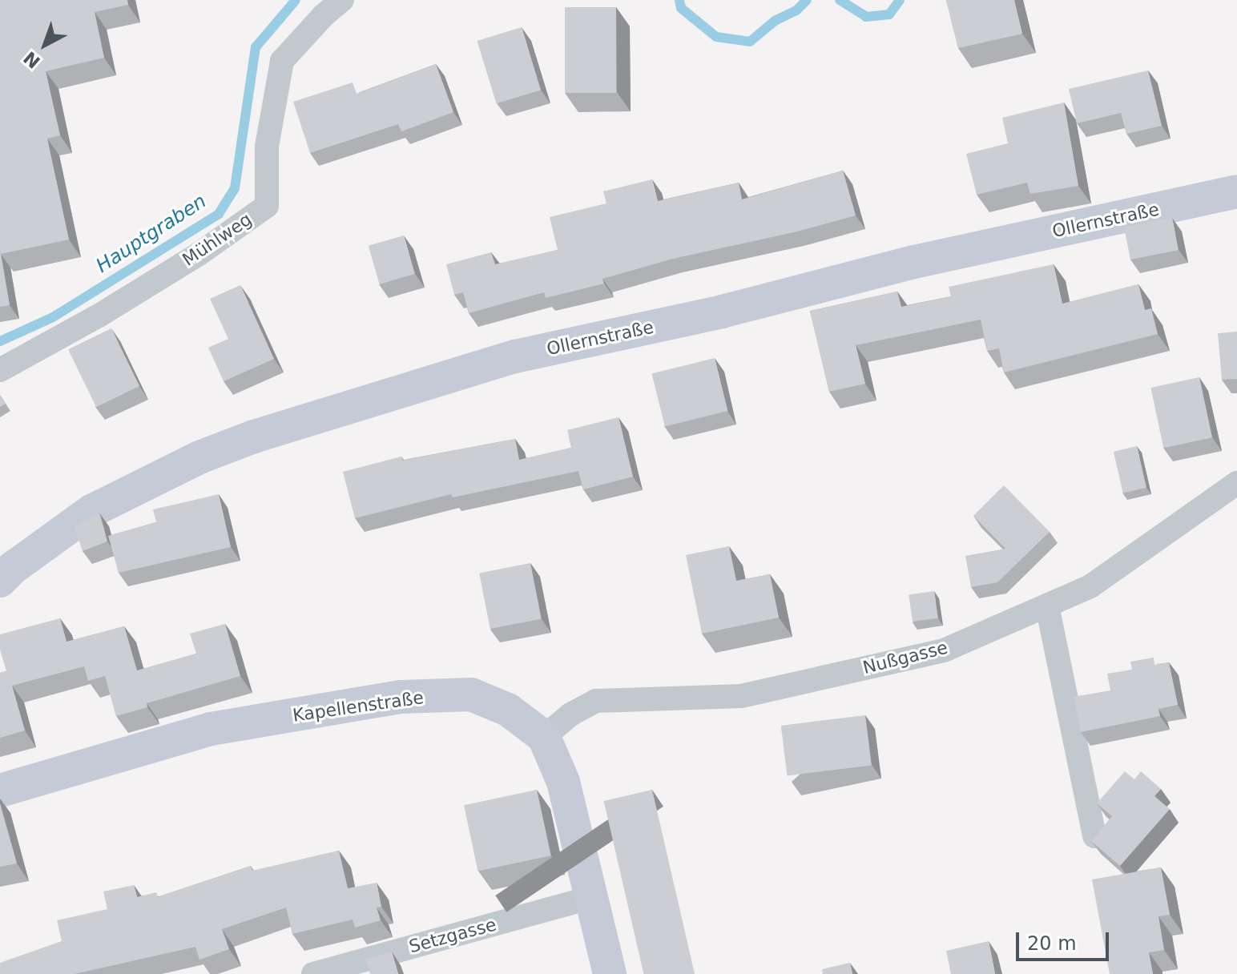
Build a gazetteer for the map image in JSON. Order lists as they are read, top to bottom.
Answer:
{
  "streets": {
    "street": [
      "Ollernstraße",
      "Mühlweg",
      "Nußgasse",
      "Kapellenstraße",
      "Setzgasse"
    ]
  },
  "crossings": [
    ["Nußgasse", "Kapellenstraße"],
    ["Kapellenstraße", "Setzgasse"]
  ],
  "water": ["Hauptgraben"],
  "scale_bar": "20 m",
  "north": "bottom left"
}
